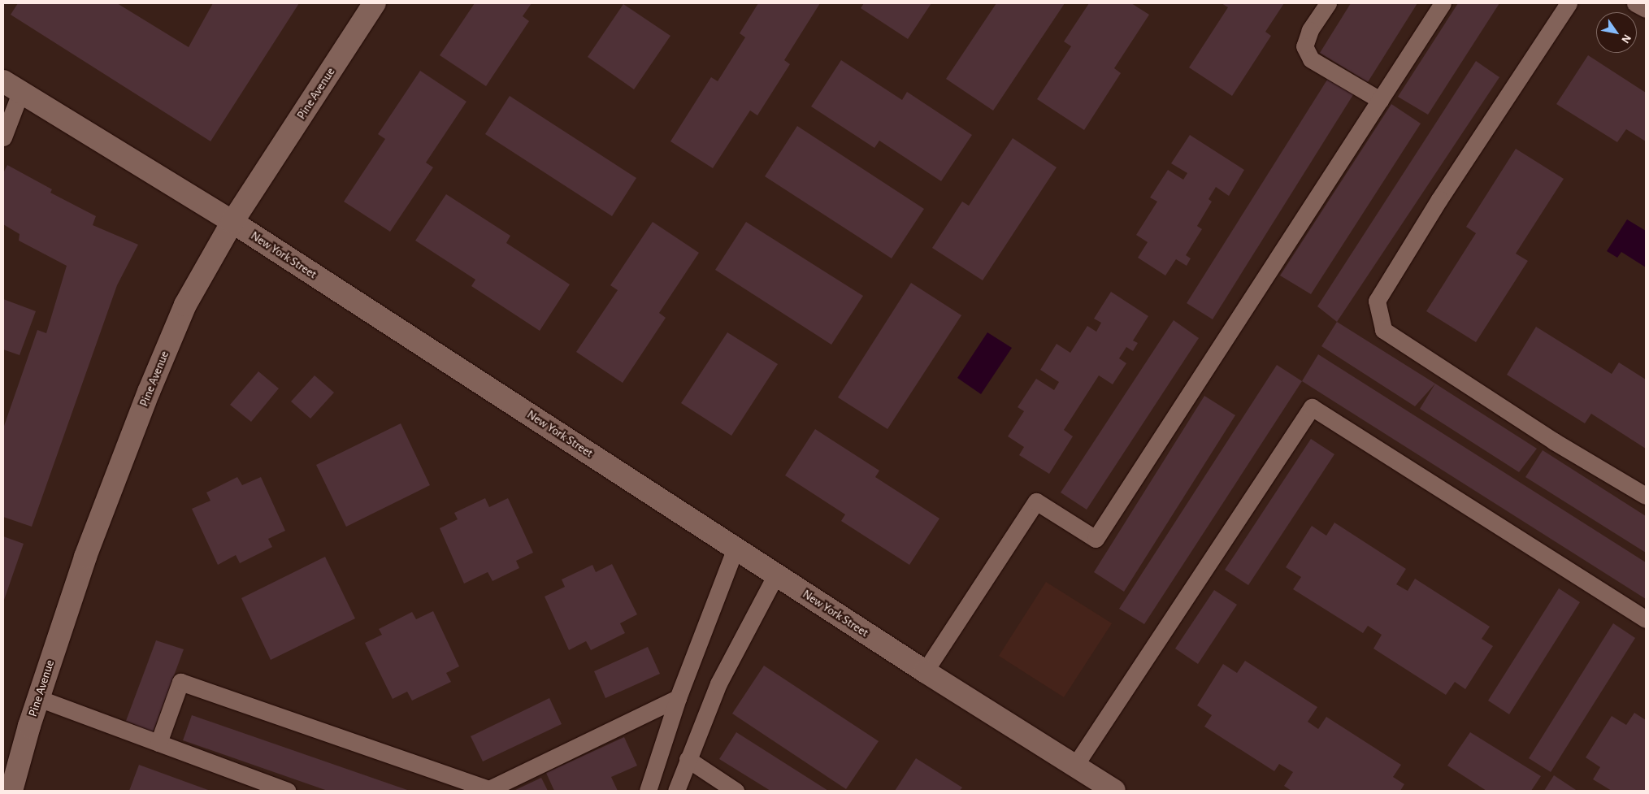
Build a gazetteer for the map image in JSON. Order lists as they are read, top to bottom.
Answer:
{
  "streets": {
    "street": ["Pine Avenue", "New York Street"]
  },
  "crossings": [
    ["Pine Avenue", "New York Street"]
  ],
  "north": "bottom right"
}
